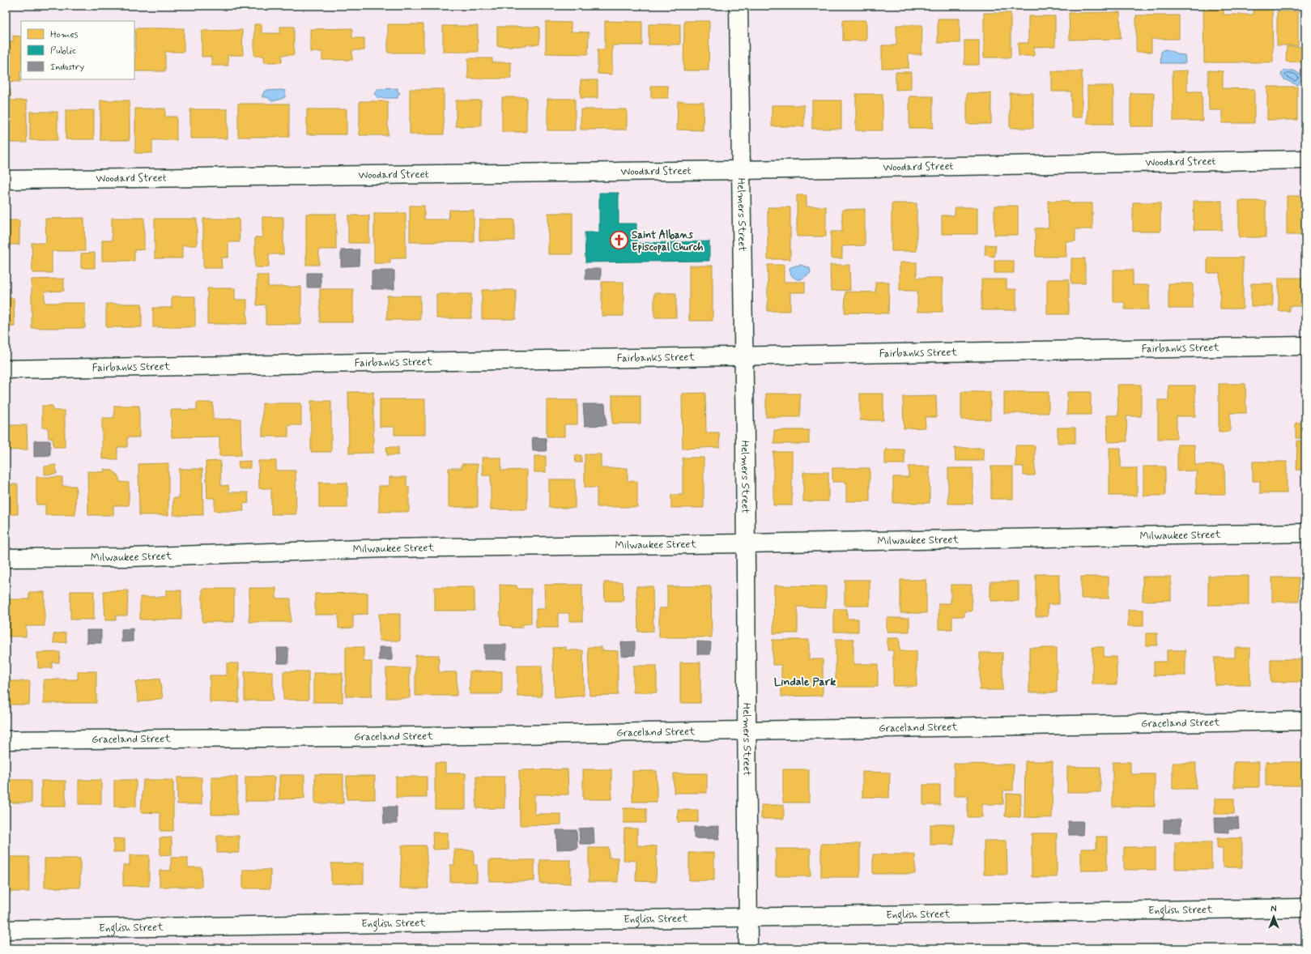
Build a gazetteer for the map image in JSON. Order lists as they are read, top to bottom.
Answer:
{
  "streets": {
    "street": [
      "Woodard Street",
      "Helmers Street",
      "Fairbanks Street",
      "Milwaukee Street",
      "Graceland Street",
      "English Street"
    ]
  },
  "crossings": [
    ["Woodard Street", "Helmers Street"],
    ["Helmers Street", "Fairbanks Street"],
    ["Helmers Street", "Milwaukee Street"],
    ["Helmers Street", "Graceland Street"],
    ["Helmers Street", "English Street"]
  ],
  "districts": ["Lindale Park"],
  "places": {
    "church": ["Saint Albans Episcopal Church"]
  },
  "legend": ["Homes", "Public", "Industry"],
  "north": "top"
}
